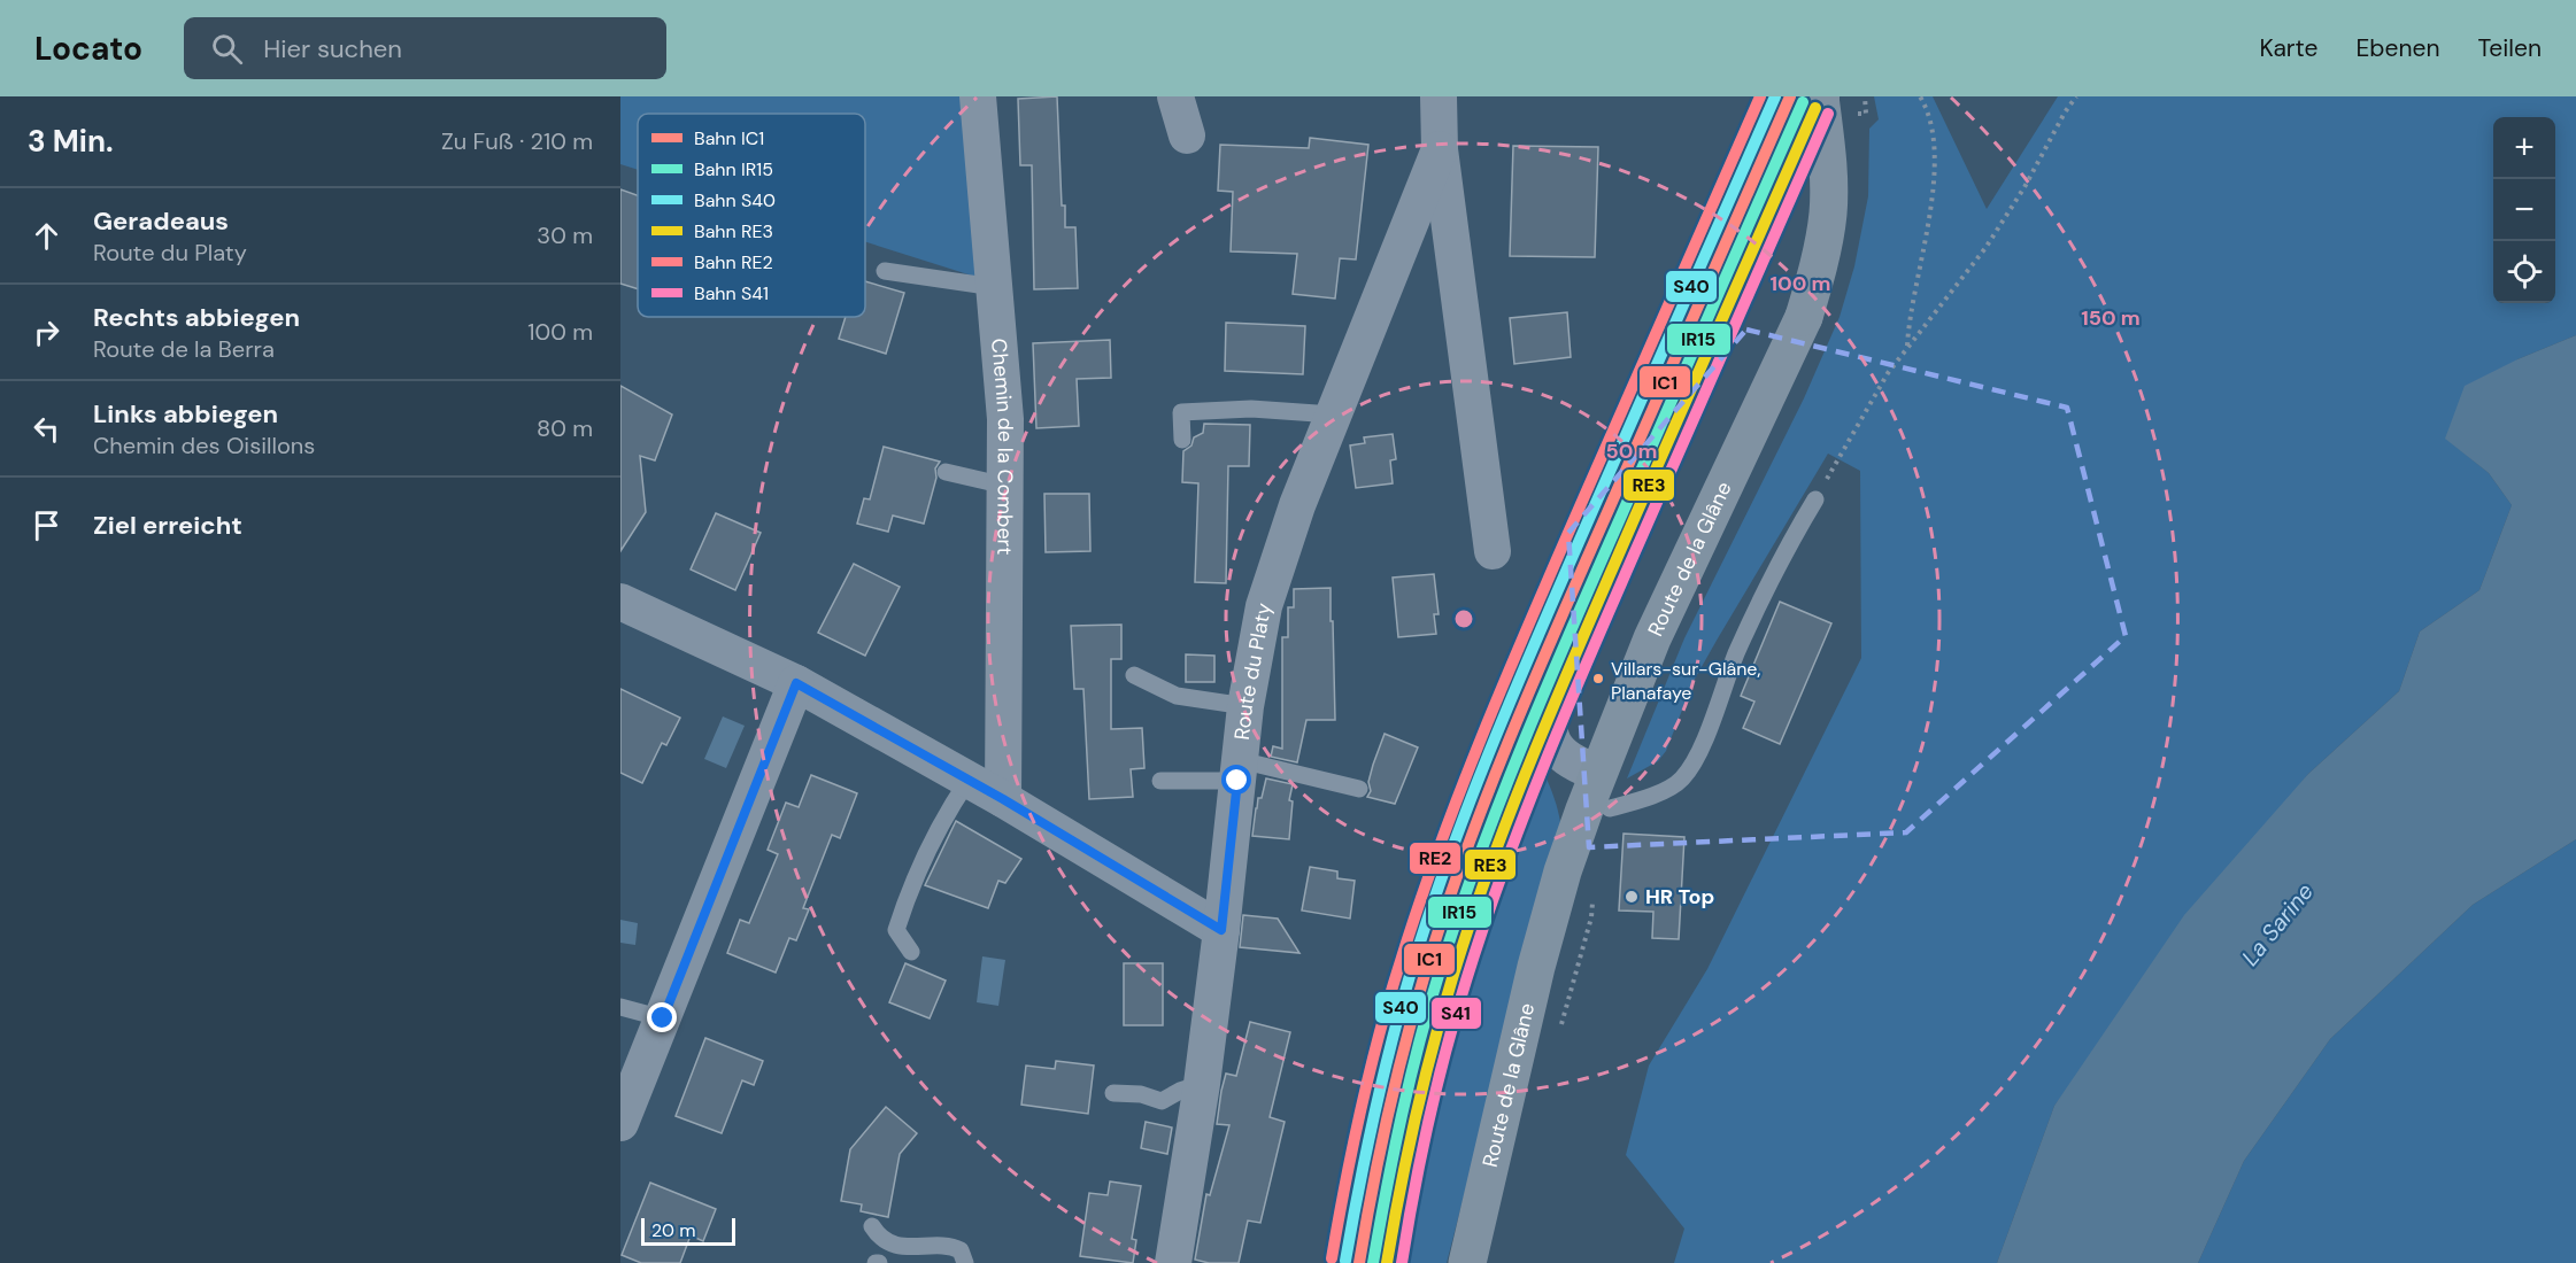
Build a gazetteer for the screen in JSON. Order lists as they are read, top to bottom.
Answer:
{
  "streets": {
    "main road": ["Route de la Glâne"],
    "street": ["Chemin de la Combert", "Route du Platy"]
  },
  "water": ["La Sarine"],
  "places": ["Villars-sur-Glâne, Planafaye", "HR Top"],
  "lines": [
    "rail line IC1",
    "rail line S40",
    "rail line RE2",
    "rail line IR15",
    "rail line RE3",
    "rail line S41"
  ],
  "legend": [
    "Bahn IC1",
    "Bahn IR15",
    "Bahn S40",
    "Bahn RE3",
    "Bahn RE2",
    "Bahn S41"
  ],
  "scale_bar": "20 m",
  "page": {
    "header": "Locato",
    "search": "Hier suchen",
    "nav": ["Karte", "Ebenen", "Teilen"],
    "heading": ["3 Min.", "Zu Fuß · 210 m"],
    "map_buttons": ["+", "−"],
    "list": [
      ["Geradeaus", "Route du Platy", "30 m"],
      ["Rechts abbiegen", "Route de la Berra", "100 m"],
      ["Links abbiegen", "Chemin des Oisillons", "80 m"],
      "Ziel erreicht"
    ],
    "scale": "20 m"
  },
  "rings": ["100 m", "150 m", "50 m"]
}
